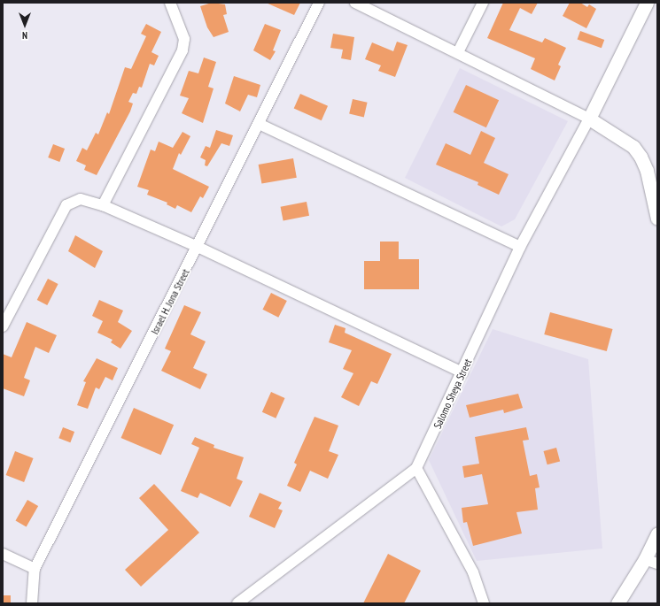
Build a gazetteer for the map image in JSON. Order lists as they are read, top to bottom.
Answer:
{
  "streets": {
    "street": ["Israel H. Jona Street", "Salomo Sheya Street"]
  },
  "north": "bottom"
}
